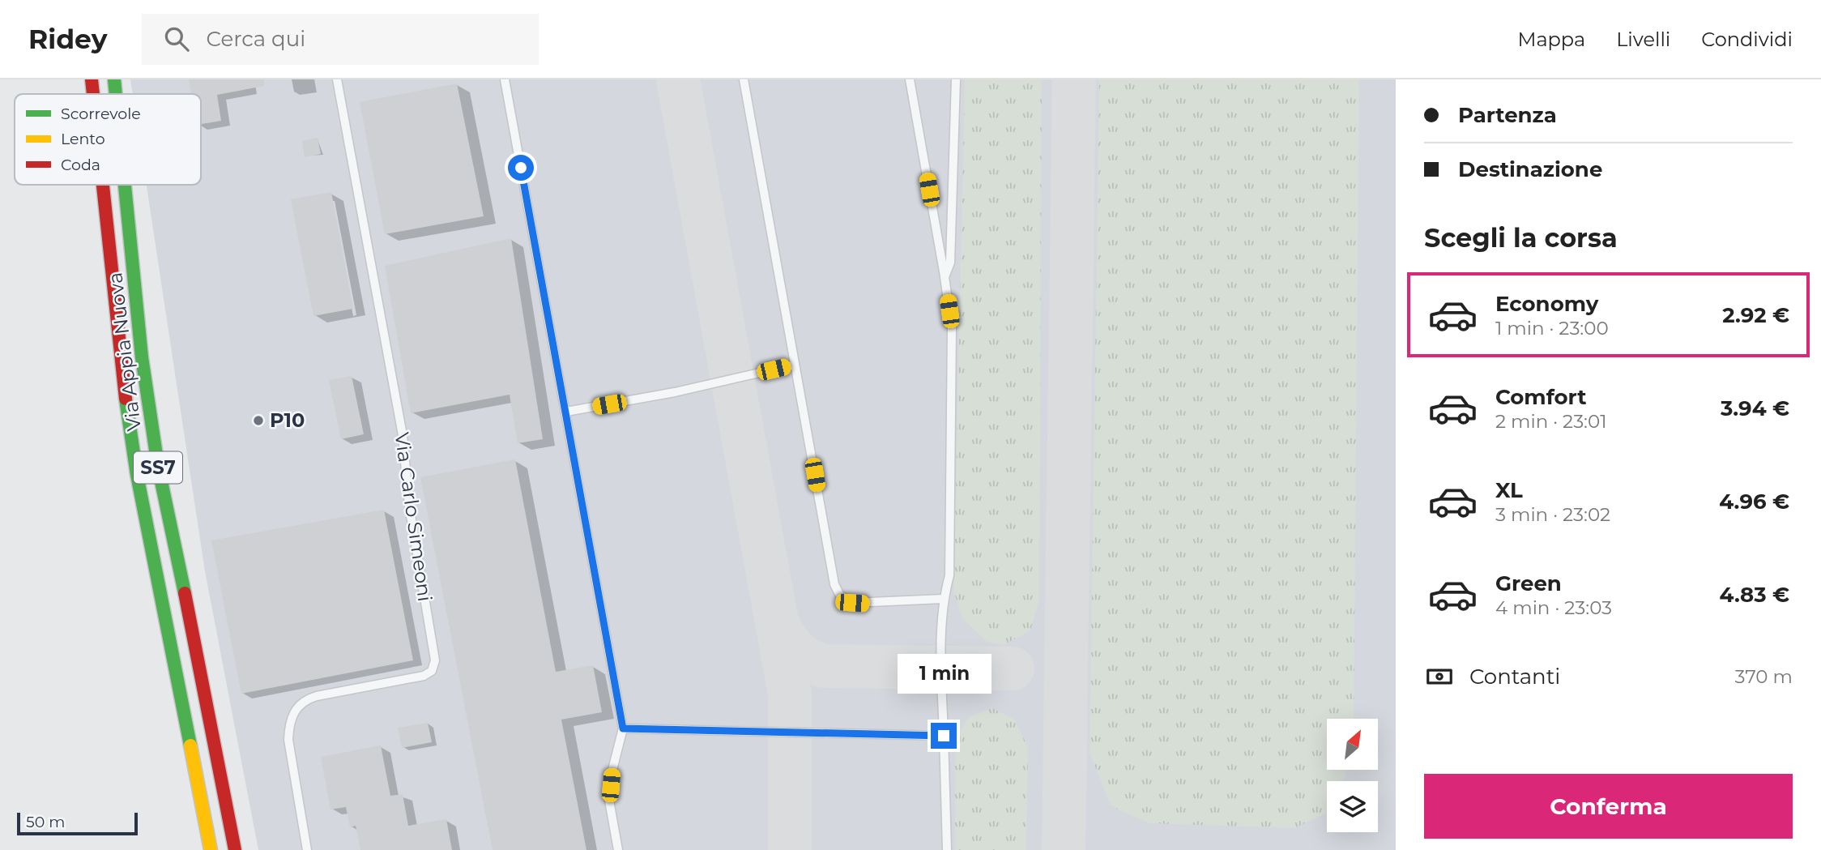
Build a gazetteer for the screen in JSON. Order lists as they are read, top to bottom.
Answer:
{
  "streets": {
    "main road": ["Via Appia Nuova", "SS7"],
    "lane": ["Via Carlo Simeoni"]
  },
  "places": ["P10"],
  "legend": ["Scorrevole", "Lento", "Coda"],
  "scale_bar": "50 m",
  "north": "top right",
  "page": {
    "header": "Ridey",
    "search": "Cerca qui",
    "nav": ["Mappa", "Livelli", "Condividi"],
    "banner": ["Partenza", "Destinazione"],
    "heading": "Scegli la corsa",
    "list": [
      {
        "name": "Economy",
        "note": "1 min · 23:00",
        "value": "2.92 €"
      },
      {
        "name": "Comfort",
        "note": "2 min · 23:01",
        "value": "3.94 €"
      },
      {
        "name": "XL",
        "note": "3 min · 23:02",
        "value": "4.96 €"
      },
      {
        "name": "Green",
        "note": "4 min · 23:03",
        "value": "4.83 €"
      }
    ],
    "pay": ["Contanti", "370 m"],
    "bubble": "1 min",
    "buttons": "Conferma",
    "scale": "50 m"
  }
}
